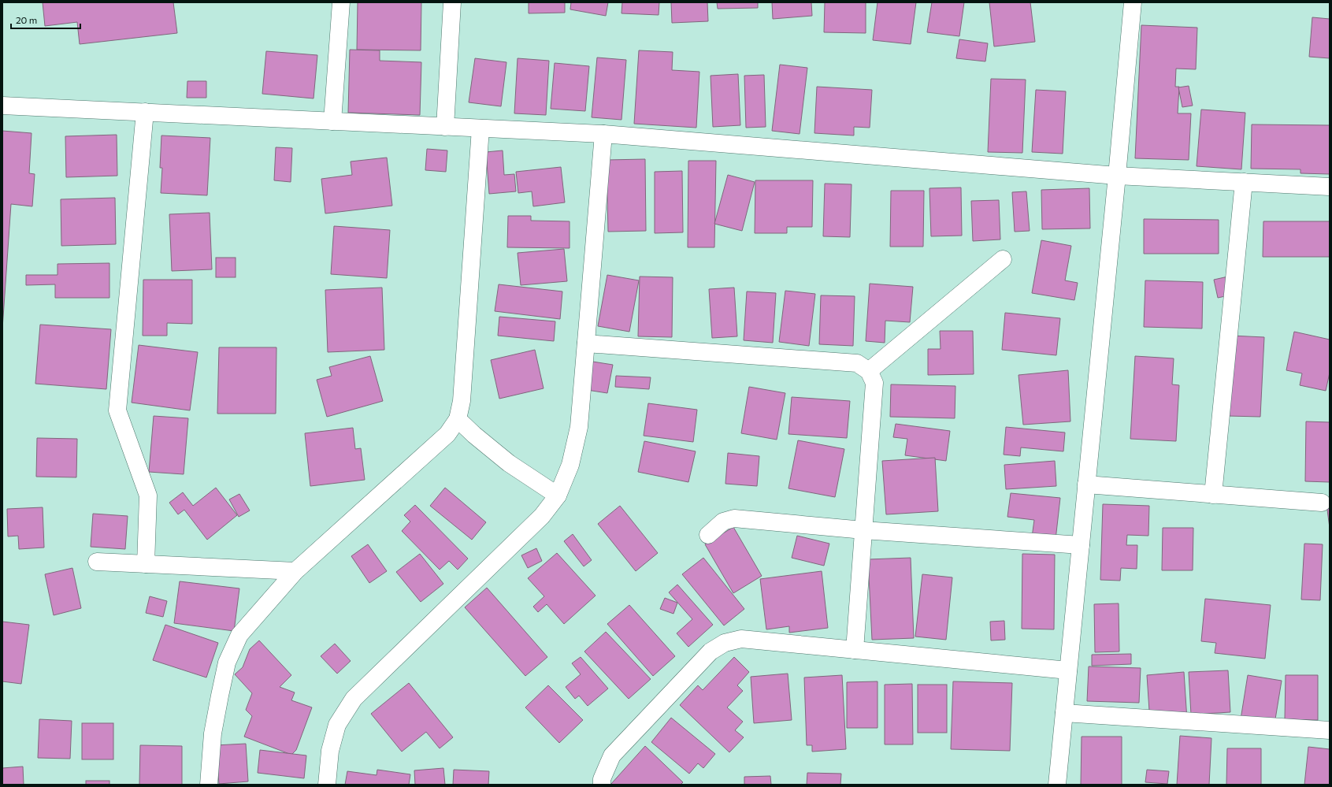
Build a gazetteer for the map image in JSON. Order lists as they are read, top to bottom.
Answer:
{
  "scale_bar": "20 m"
}
